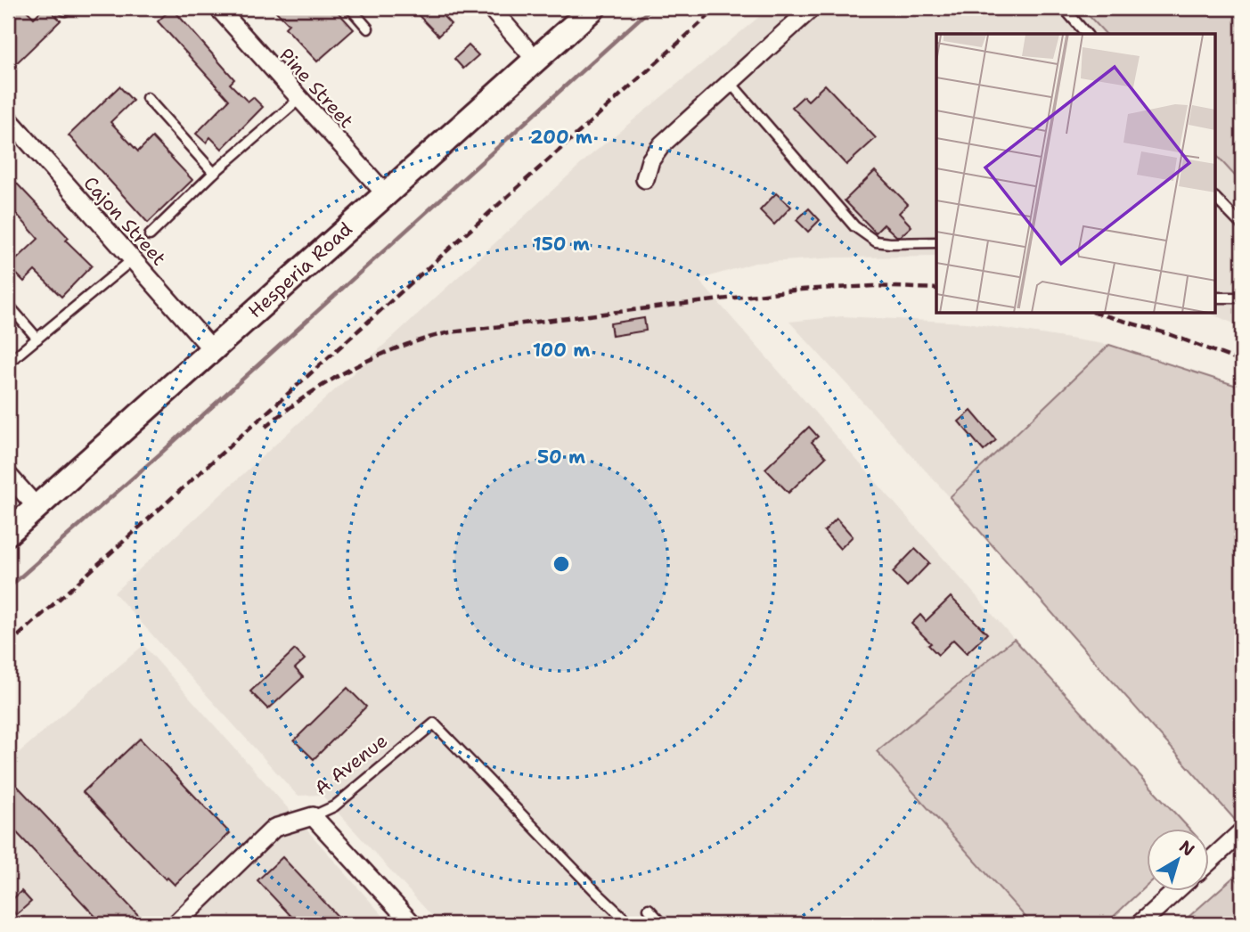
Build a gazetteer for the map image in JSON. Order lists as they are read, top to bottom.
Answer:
{
  "streets": {
    "main road": ["Hesperia Road"],
    "street": ["Pine Street", "Cajon Street", "A Avenue"]
  },
  "crossings": [
    ["Pine Street", "Hesperia Road"],
    ["Cajon Street", "Hesperia Road"]
  ],
  "north": "top right",
  "rings": [
    "200 m",
    "150 m",
    "100 m",
    "50 m"
  ]
}
